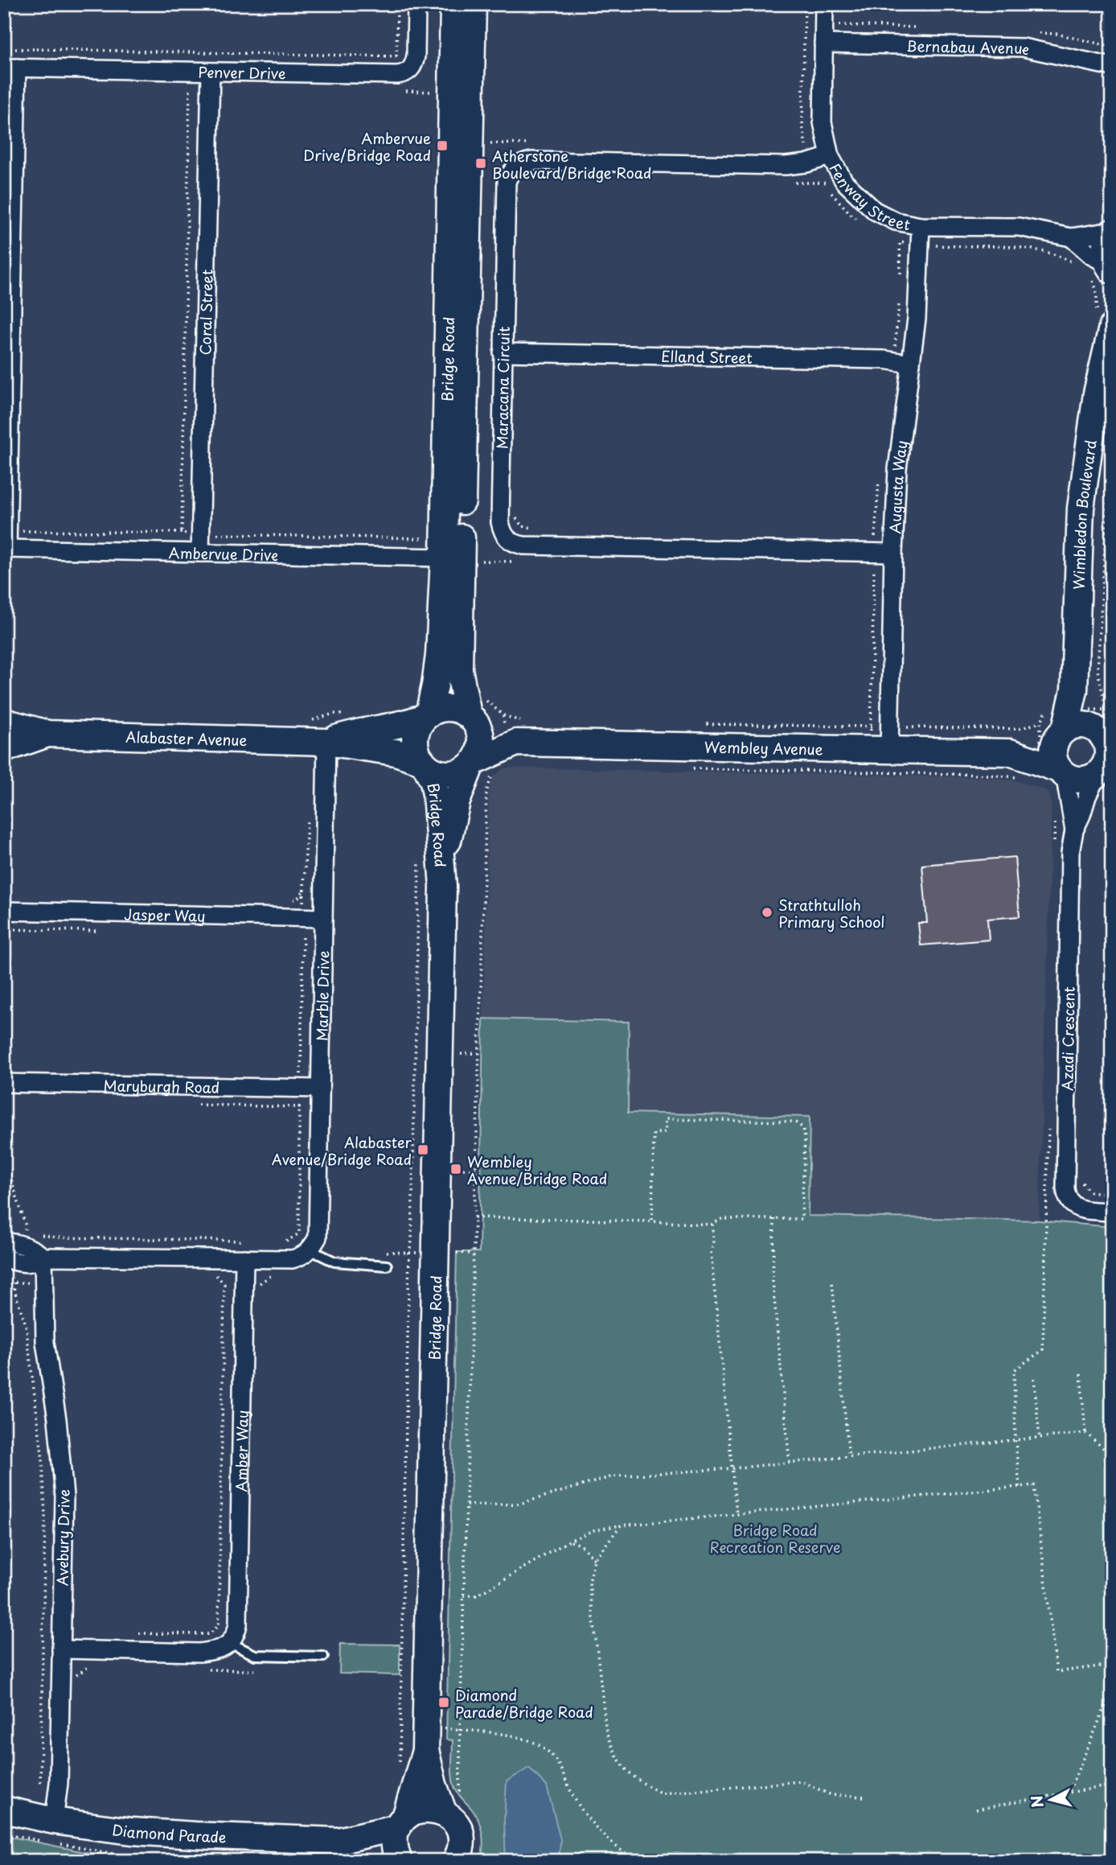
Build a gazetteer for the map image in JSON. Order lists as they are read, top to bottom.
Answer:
{
  "streets": {
    "street": [
      "Bernabau Avenue",
      "Penver Drive",
      "Fenway Street",
      "Coral Street",
      "Elland Street",
      "Bridge Road",
      "Maracana Circuit",
      "Augusta Way",
      "Wimbledon Boulevard",
      "Ambervue Drive",
      "Alabaster Avenue",
      "Wembley Avenue",
      "Jasper Way",
      "Marble Drive",
      "Azadi Crescent",
      "Maryburgh Road",
      "Amber Way",
      "Avebury Drive",
      "Diamond Parade"
    ]
  },
  "crossings": [
    ["Bernabau Avenue", "Fenway Street"],
    ["Penver Drive", "Coral Street"],
    ["Fenway Street", "Maracana Circuit"],
    ["Fenway Street", "Augusta Way"],
    ["Coral Street", "Ambervue Drive"],
    ["Elland Street", "Maracana Circuit"],
    ["Elland Street", "Augusta Way"],
    ["Bridge Road", "Ambervue Drive"],
    ["Bridge Road", "Alabaster Avenue"],
    ["Bridge Road", "Wembley Avenue"],
    ["Bridge Road", "Diamond Parade"],
    ["Maracana Circuit", "Augusta Way"],
    ["Augusta Way", "Wembley Avenue"],
    ["Wimbledon Boulevard", "Wembley Avenue"],
    ["Wimbledon Boulevard", "Azadi Crescent"],
    ["Alabaster Avenue", "Wembley Avenue"],
    ["Alabaster Avenue", "Marble Drive"],
    ["Wembley Avenue", "Azadi Crescent"],
    ["Jasper Way", "Marble Drive"],
    ["Marble Drive", "Maryburgh Road"],
    ["Avebury Drive", "Diamond Parade"]
  ],
  "parks": ["Bridge Road Recreation Reserve"],
  "places": {
    "transit": [
      "Ambervue Drive/Bridge Road",
      "Atherstone Boulevard/Bridge Road",
      "Alabaster Avenue/Bridge Road",
      "Wembley Avenue/Bridge Road",
      "Diamond Parade/Bridge Road"
    ],
    "other": ["Strathtulloh Primary School"]
  },
  "north": "left"
}
